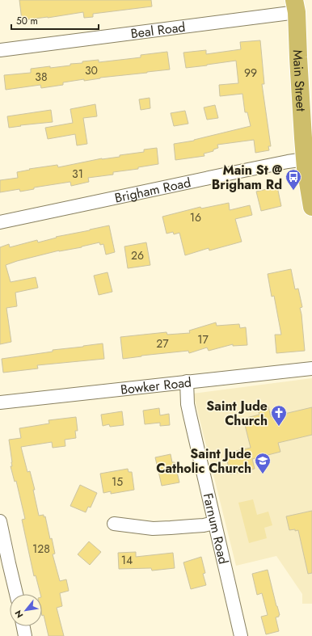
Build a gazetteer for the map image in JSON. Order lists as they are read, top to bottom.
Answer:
{
  "streets": {
    "main road": ["Main Street"],
    "street": [
      "Beal Road",
      "Brigham Road",
      "Bowker Road",
      "Farnum Road"
    ]
  },
  "crossings": [
    ["Beal Road", "Main Street"],
    ["Main Street", "Brigham Road"],
    ["Bowker Road", "Farnum Road"]
  ],
  "places": {
    "bus stop": ["Main St @ Brigham Rd"],
    "church": ["Saint Jude Church"],
    "school or university": ["Saint Jude Catholic Church"]
  },
  "house_numbers": [
    "30",
    "99",
    "38",
    "31",
    "16",
    "26",
    "17",
    "27",
    "15",
    "128",
    "14"
  ],
  "scale_bar": "50 m",
  "north": "bottom left"
}
